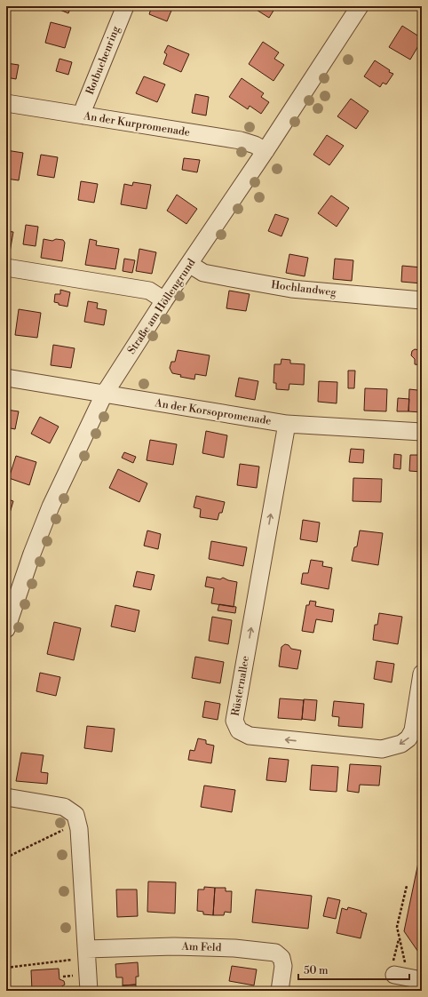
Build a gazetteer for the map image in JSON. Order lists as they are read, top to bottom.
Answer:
{
  "streets": {
    "street": [
      "Rotbuchenring",
      "An der Kurpromenade",
      "Hochlandweg",
      "Straße am Höllengrund",
      "An der Korsopromenade",
      "Rüsternallee",
      "Am Feld"
    ]
  },
  "crossings": [
    ["Rotbuchenring", "An der Kurpromenade"],
    ["An der Kurpromenade", "Straße am Höllengrund"],
    ["Hochlandweg", "Straße am Höllengrund"],
    ["Straße am Höllengrund", "An der Korsopromenade"],
    ["An der Korsopromenade", "Rüsternallee"]
  ],
  "scale_bar": "50 m"
}
